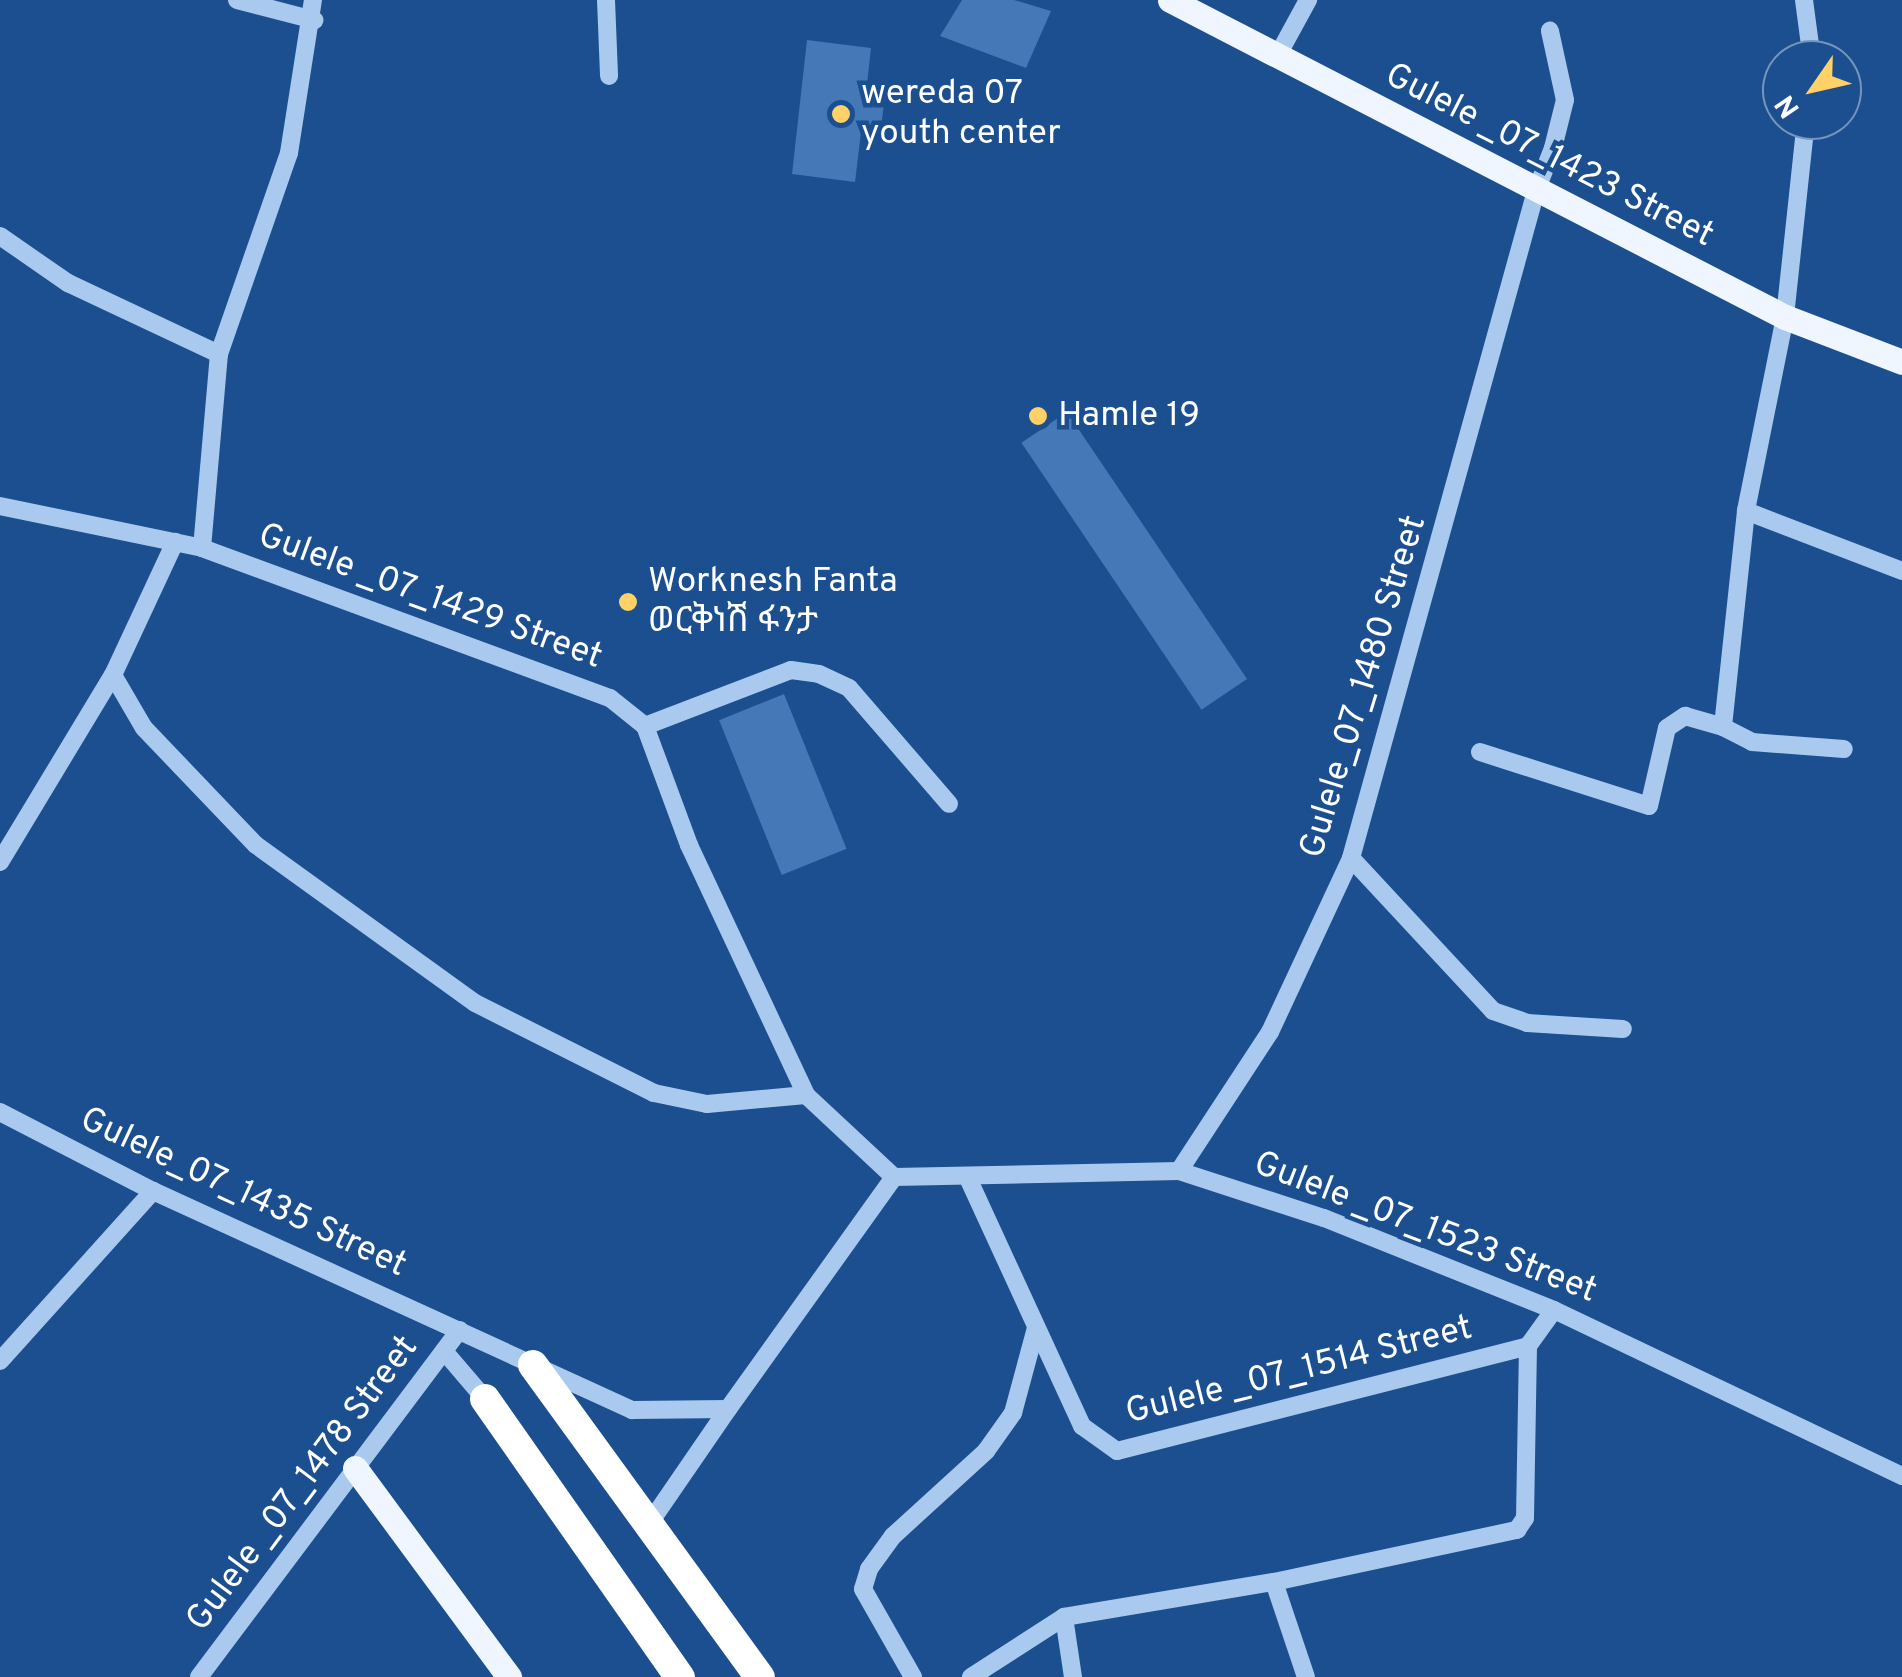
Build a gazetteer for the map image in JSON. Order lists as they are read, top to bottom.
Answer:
{
  "streets": {
    "main road": ["Gulele _07_1423 Street"],
    "street": [
      "Gulele _07_1429 Street",
      "Gulele_07_1480 Street",
      "Gulele_07_1435 Street",
      "Gulele _07_1523 Street",
      "Gulele _07_1514 Street",
      "Gulele _07_1478 Street"
    ]
  },
  "crossings": [
    ["Gulele _07_1423 Street", "Gulele_07_1480 Street"],
    ["Gulele_07_1480 Street", "Gulele _07_1523 Street"],
    ["Gulele_07_1435 Street", "Gulele _07_1478 Street"],
    ["Gulele _07_1523 Street", "Gulele _07_1514 Street"]
  ],
  "places": ["wereda 07 youth center", "Hamle 19", "Worknesh Fanta ወርቅነሽ ፋንታ"],
  "north": "bottom left"
}
